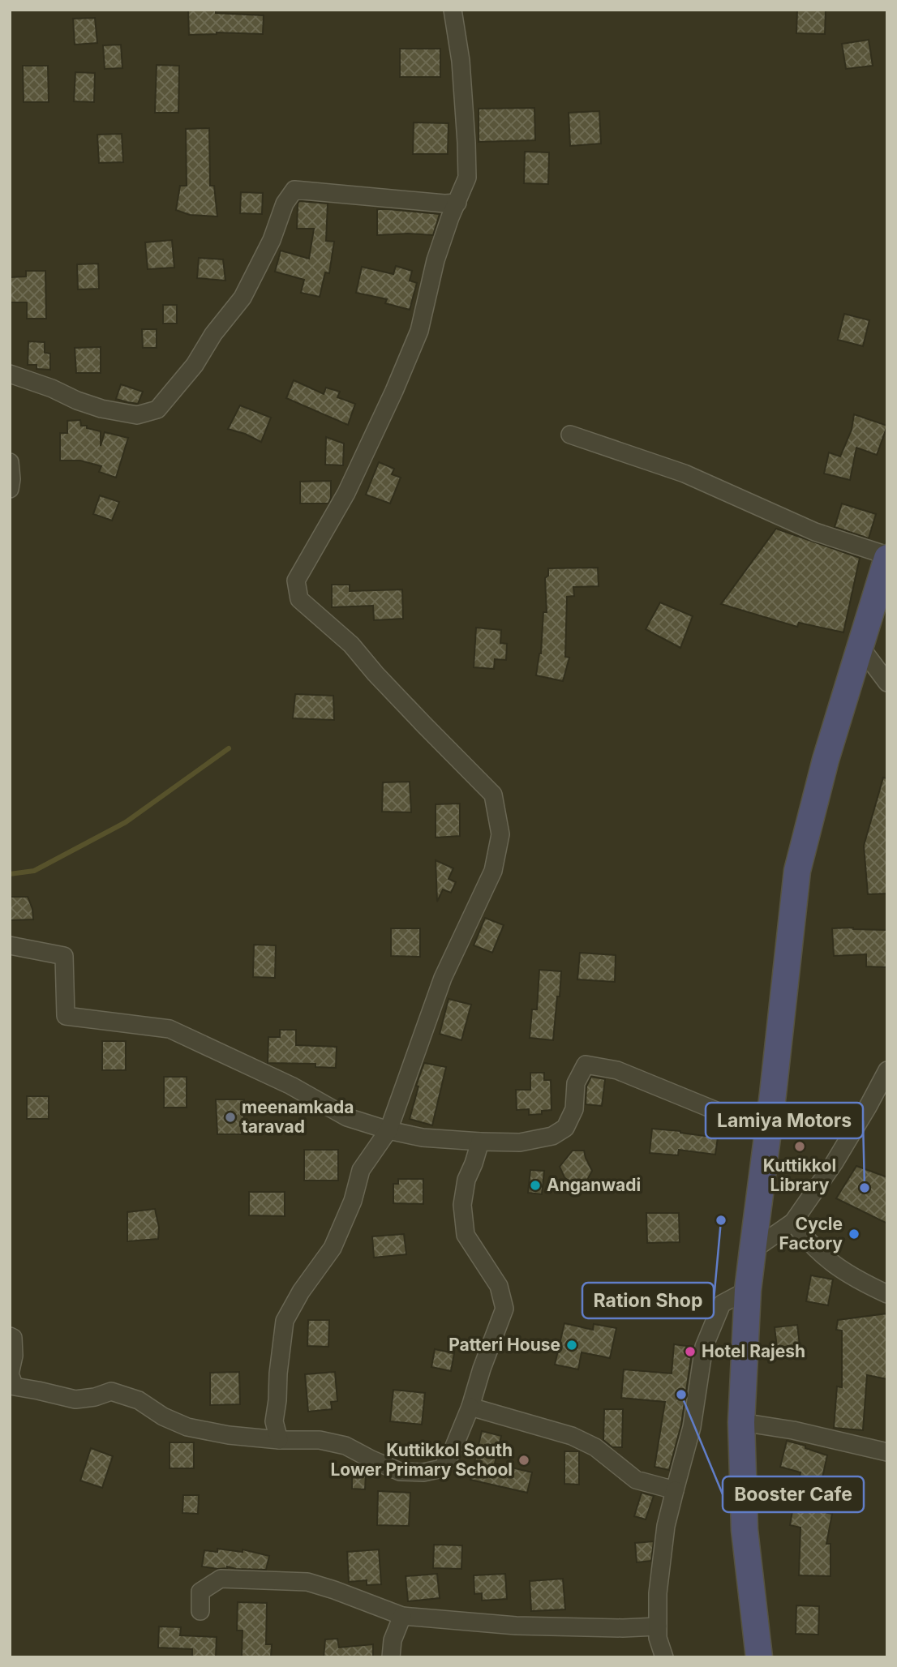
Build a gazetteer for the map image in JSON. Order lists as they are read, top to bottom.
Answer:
{
  "places": [
    "meenamkada taravad",
    "Kuttikkol Library",
    "Anganwadi",
    "Lamiya Motors",
    "Ration Shop",
    "Cycle Factory",
    "Patteri House",
    "Hotel Rajesh",
    "Booster Cafe",
    "Kuttikkol South Lower Primary School"
  ]
}
